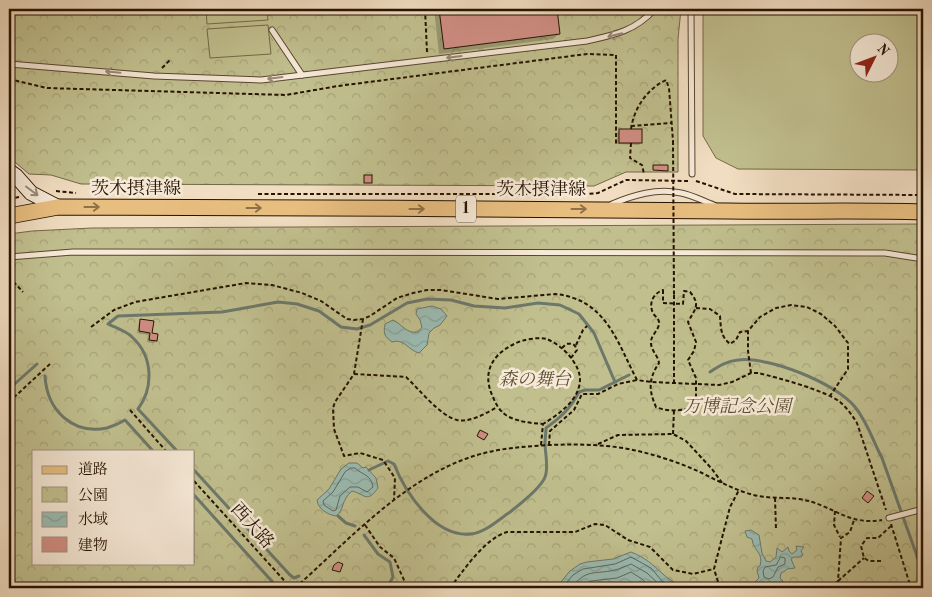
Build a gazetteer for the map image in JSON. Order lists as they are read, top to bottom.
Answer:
{
  "streets": {
    "main road": ["茨木摂津線", "1"],
    "path": ["西大路"]
  },
  "one_way": ["茨木摂津線"],
  "parks": ["森の舞台", "万博記念公園"],
  "legend": [
    "道路",
    "公園",
    "水域",
    "建物"
  ],
  "north": "top right"
}
